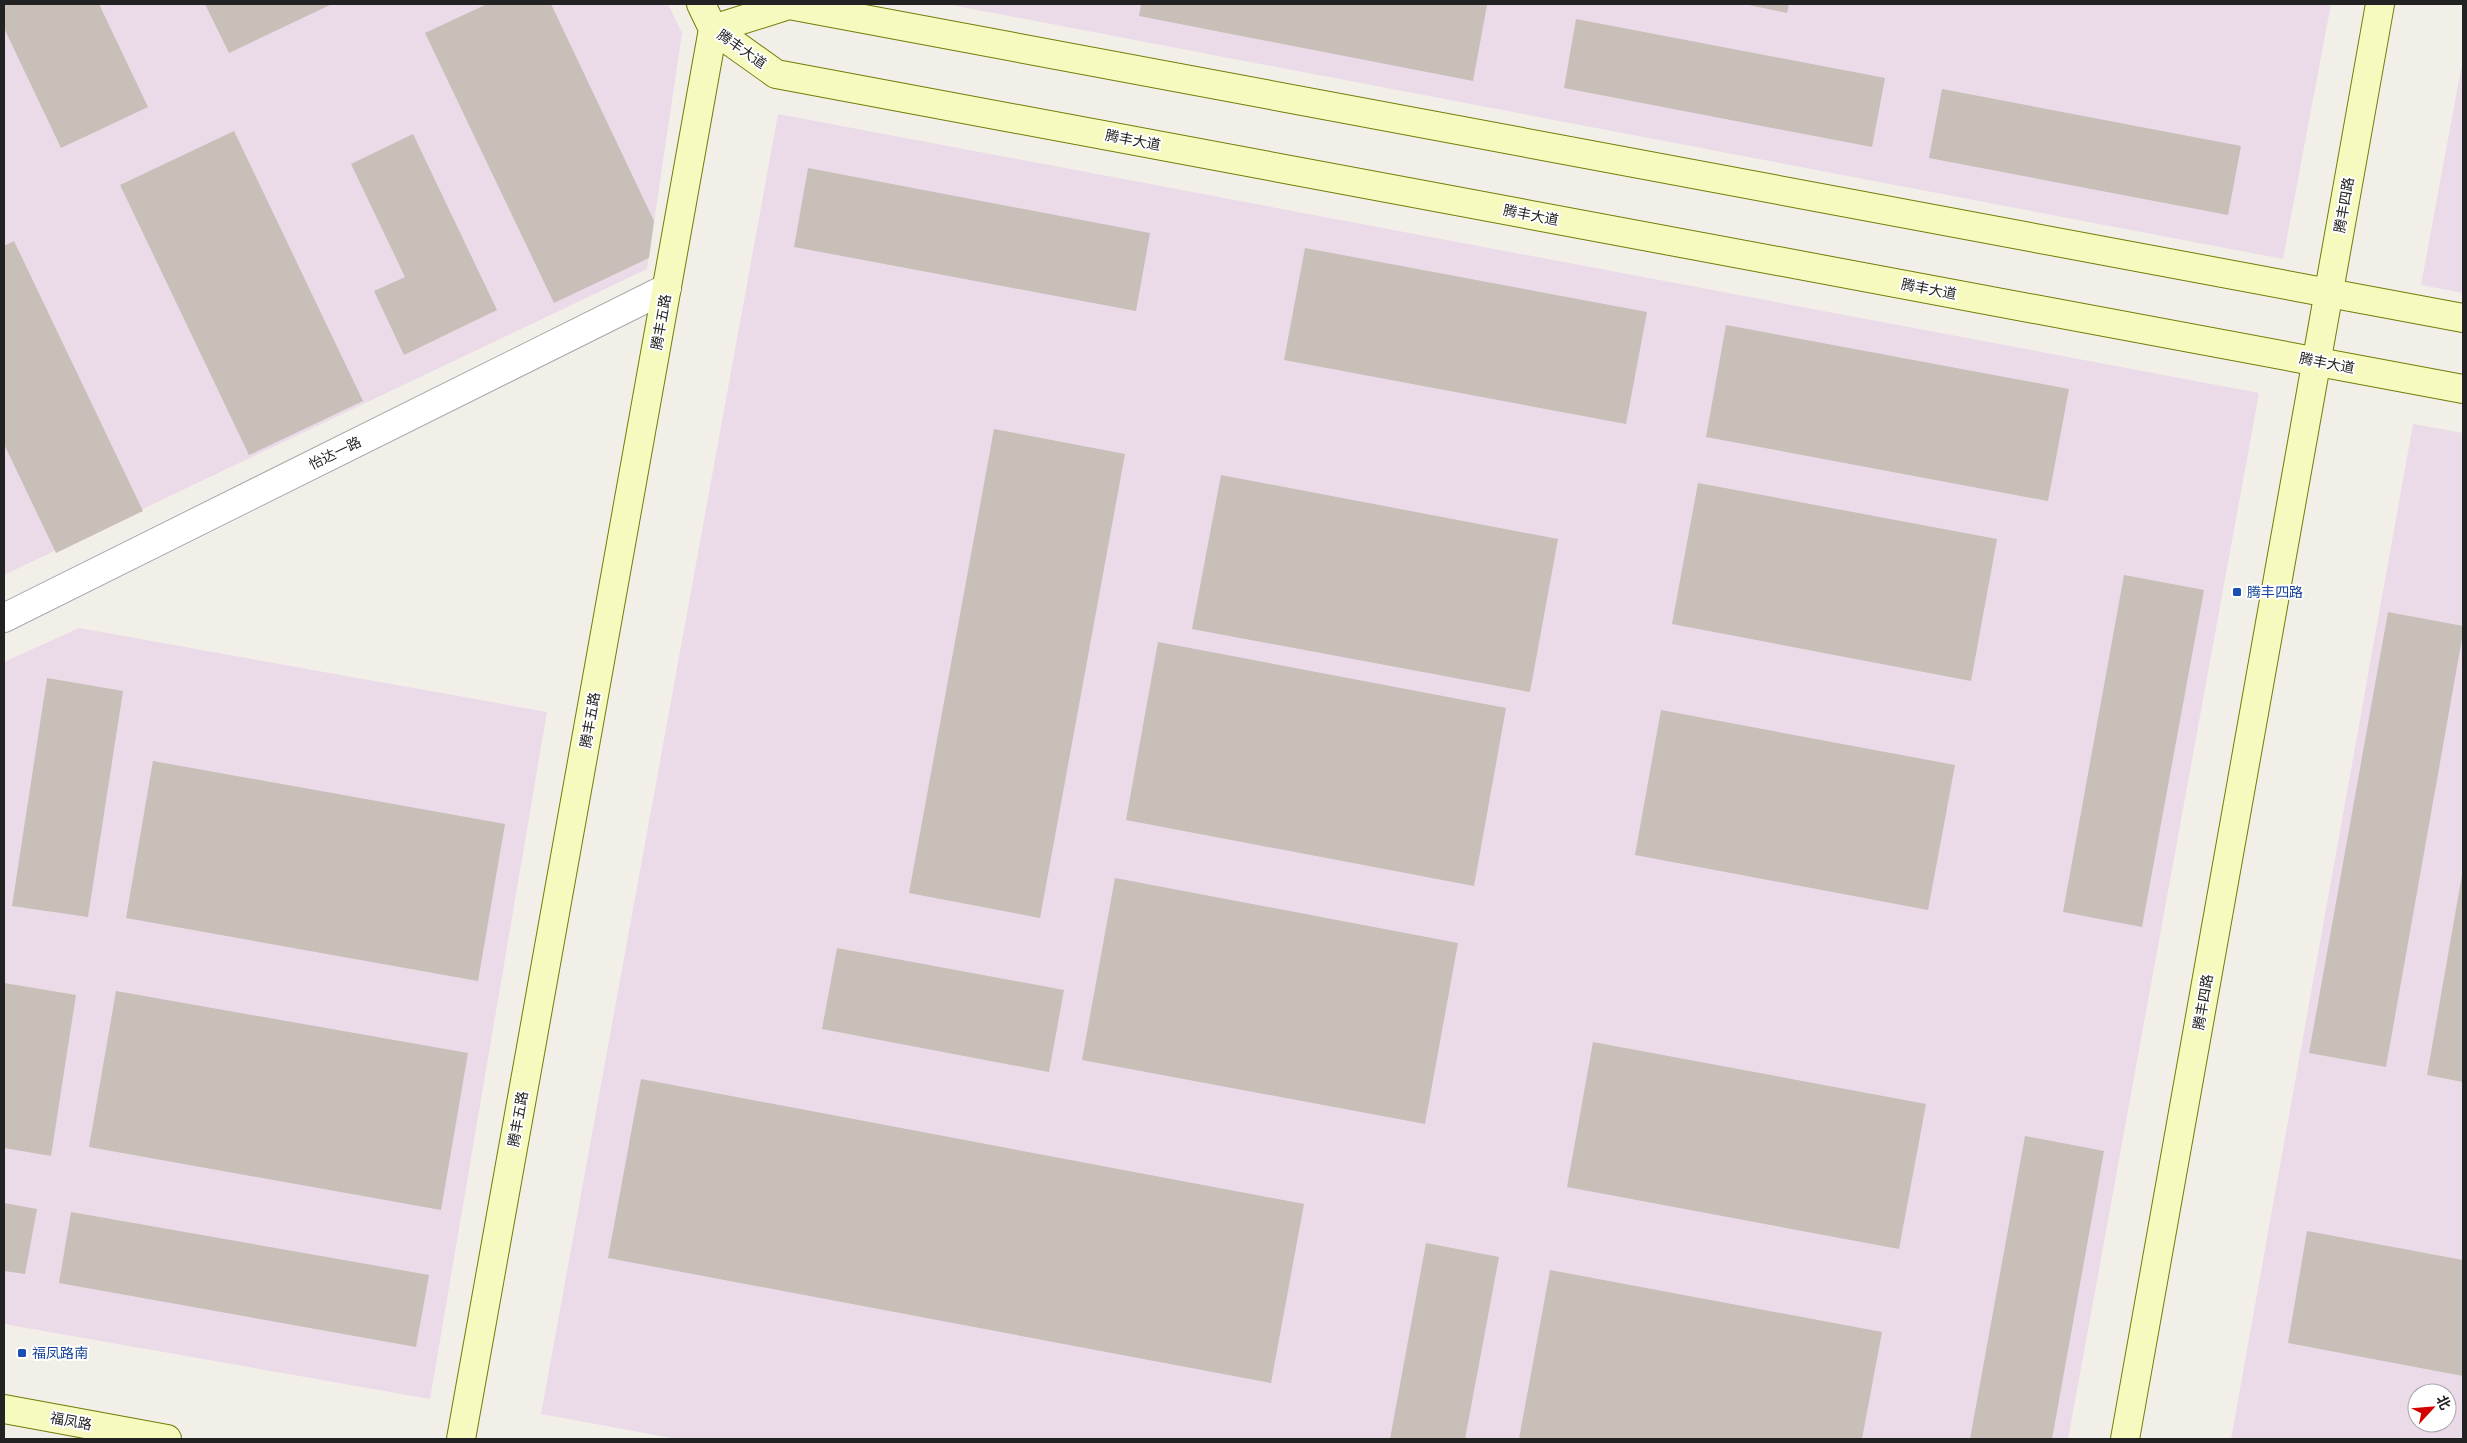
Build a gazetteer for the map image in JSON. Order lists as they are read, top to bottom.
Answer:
{
  "streets": {
    "street": [
      "腾丰大道",
      "腾丰四路",
      "腾丰五路",
      "怡达一路",
      "福凤路"
    ]
  },
  "crossings": [
    ["腾丰大道", "腾丰四路"],
    ["腾丰大道", "腾丰五路"],
    ["腾丰五路", "怡达一路"]
  ],
  "places": {
    "transit": ["腾丰四路", "福凤路南"]
  },
  "north": "top right"
}
